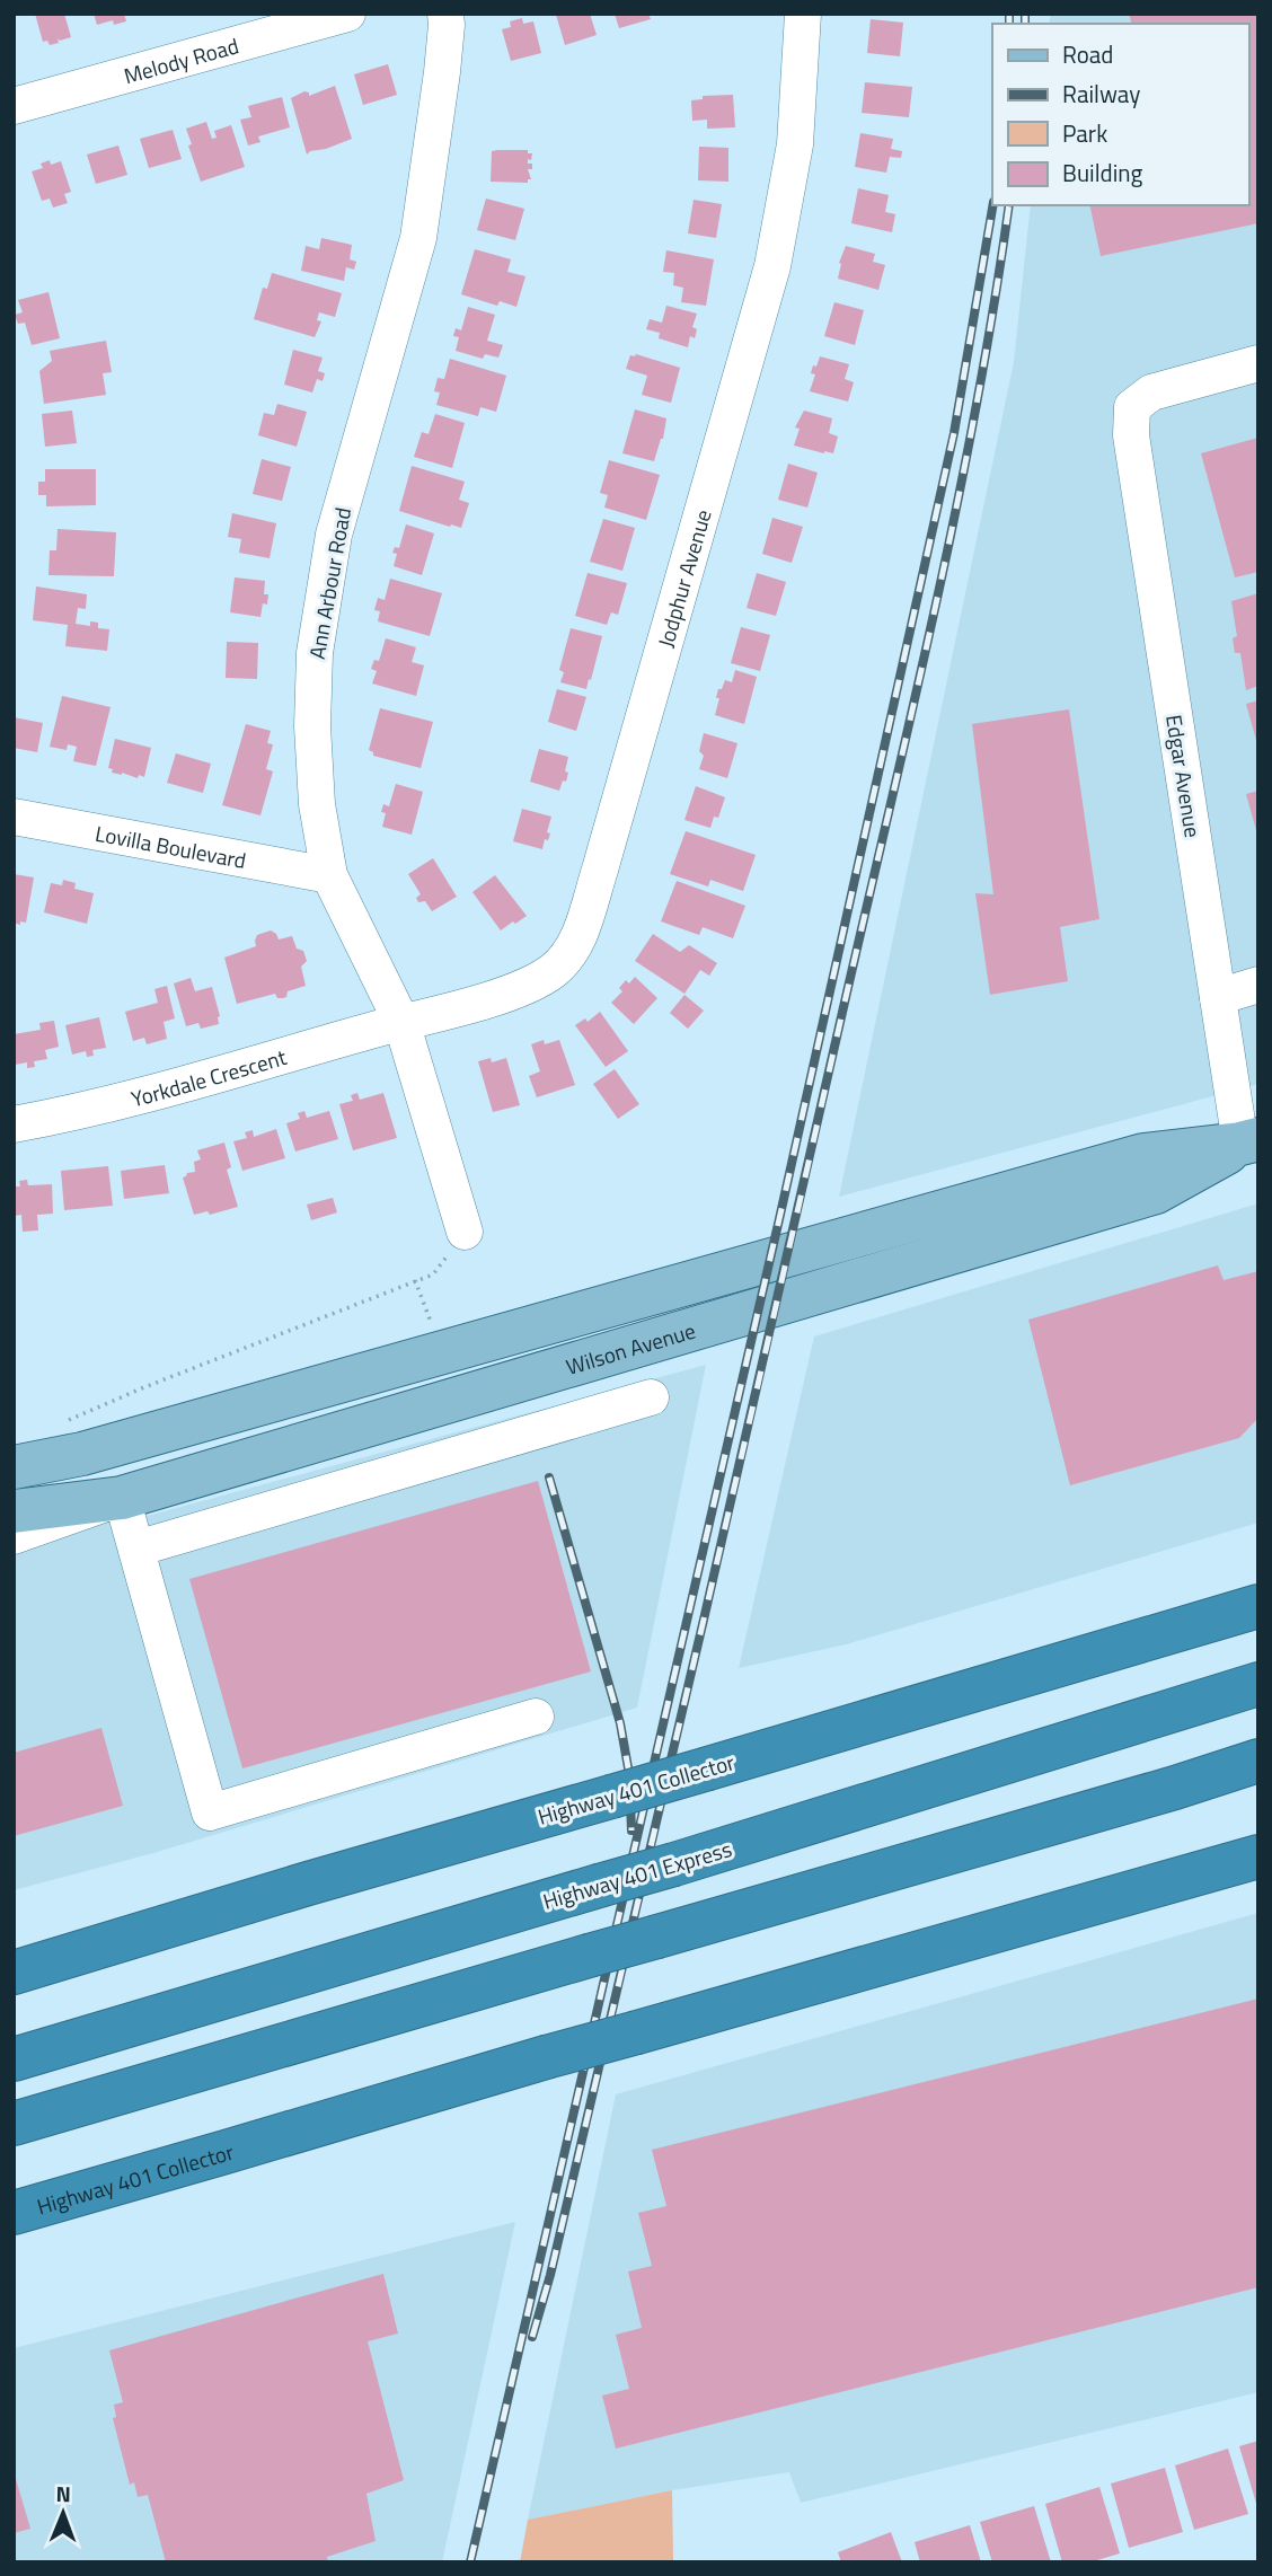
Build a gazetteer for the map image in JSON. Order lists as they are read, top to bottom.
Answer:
{
  "streets": {
    "highway": ["Highway 401 Collector", "Highway 401 Express"],
    "main road": ["Wilson Avenue"],
    "street": [
      "Melody Road",
      "Jodphur Avenue",
      "Ann Arbour Road",
      "Edgar Avenue",
      "Lovilla Boulevard",
      "Yorkdale Crescent"
    ]
  },
  "crossings": [
    ["Jodphur Avenue", "Ann Arbour Road"],
    ["Jodphur Avenue", "Yorkdale Crescent"],
    ["Ann Arbour Road", "Lovilla Boulevard"],
    ["Ann Arbour Road", "Yorkdale Crescent"],
    ["Edgar Avenue", "Wilson Avenue"]
  ],
  "legend": [
    "Road",
    "Railway",
    "Park",
    "Building"
  ],
  "north": "top"
}
